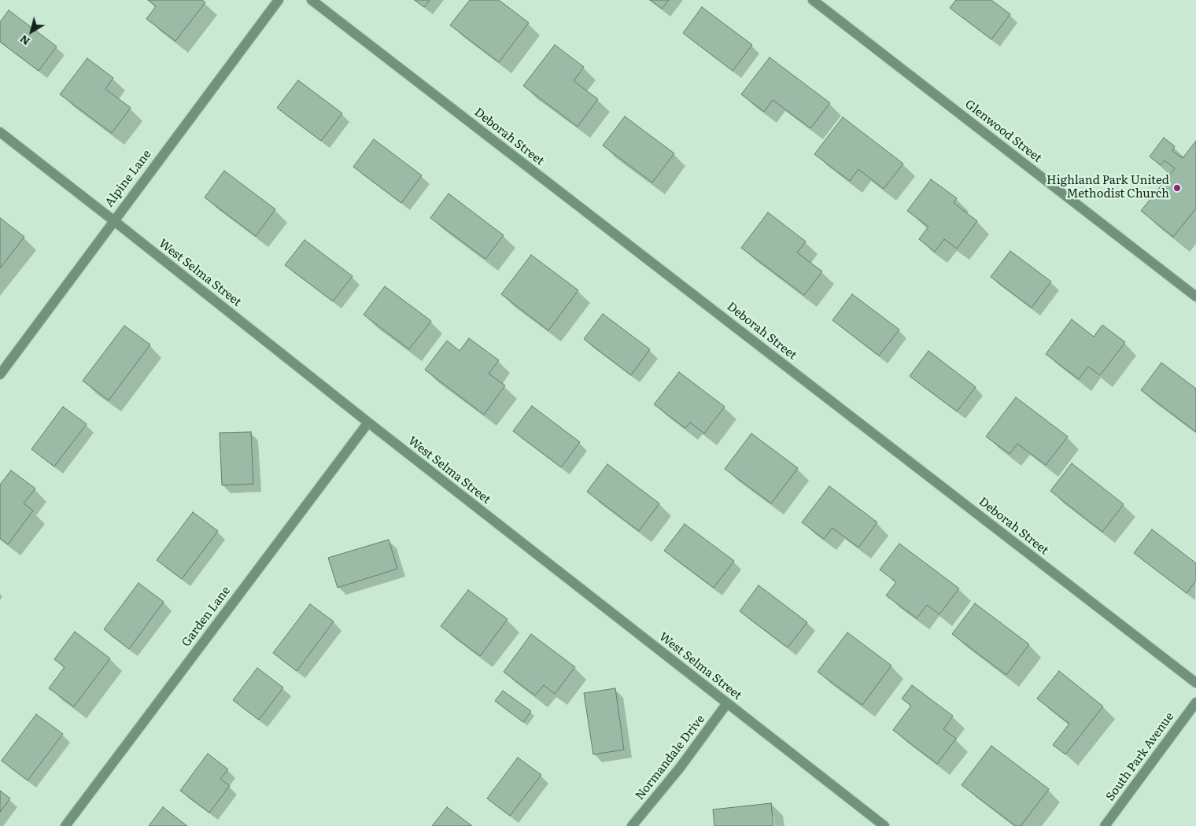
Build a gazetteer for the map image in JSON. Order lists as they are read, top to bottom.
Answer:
{
  "streets": {
    "street": [
      "Glenwood Street",
      "Deborah Street",
      "Alpine Lane",
      "West Selma Street",
      "Garden Lane",
      "South Park Avenue",
      "Normandale Drive"
    ]
  },
  "crossings": [
    ["Alpine Lane", "West Selma Street"],
    ["West Selma Street", "Garden Lane"],
    ["West Selma Street", "Normandale Drive"]
  ],
  "places": ["Highland Park United Methodist Church"],
  "north": "bottom left"
}
